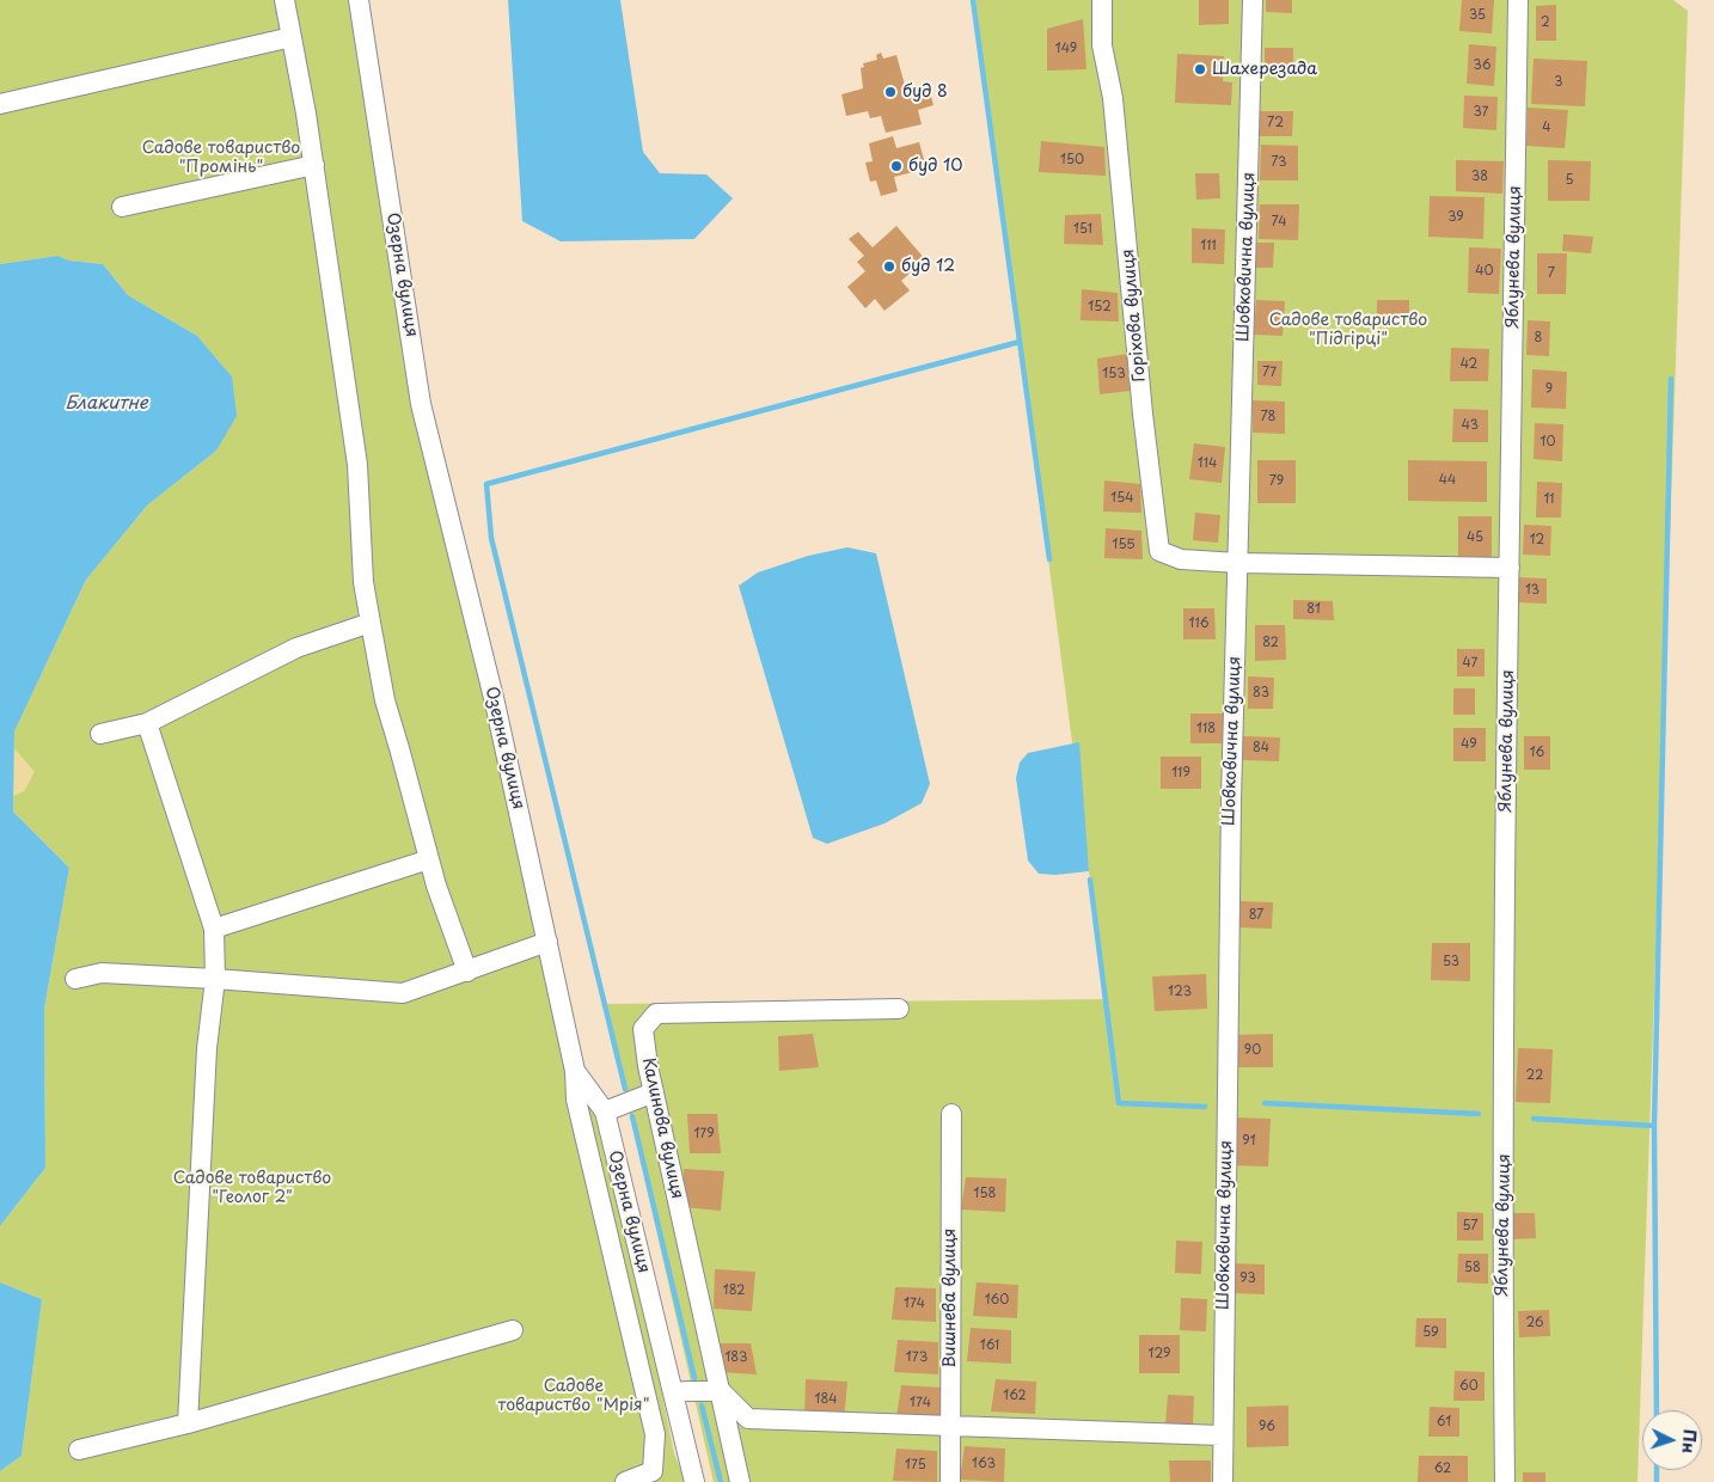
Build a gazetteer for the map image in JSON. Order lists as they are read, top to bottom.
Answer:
{
  "streets": {
    "street": [
      "Шовковична вулиця",
      "Яблунева вулиця",
      "Озерна вулиця",
      "Горіхова вулиця",
      "Калинова вулиця",
      "Вишнева вулиця"
    ]
  },
  "crossings": [
    ["Шовковична вулиця", "Горіхова вулиця"]
  ],
  "water": ["Блакитне"],
  "parks": [
    "Садове товариство \"Промінь\"",
    "Садове товариство \"Підгірці\"",
    "Садове товариство \"Геолог 2\"",
    "Садове товариство \"Мрія\""
  ],
  "places": [
    "Шахерезада",
    "буд 8",
    "буд 10",
    "буд 12"
  ],
  "house_numbers": [
    "35",
    "2",
    "149",
    "36",
    "3",
    "37",
    "72",
    "4",
    "150",
    "73",
    "38",
    "5",
    "39",
    "74",
    "151",
    "111",
    "40",
    "7",
    "152",
    "8",
    "42",
    "77",
    "153",
    "9",
    "78",
    "43",
    "10",
    "114",
    "44",
    "79",
    "154",
    "11",
    "45",
    "12",
    "155",
    "13",
    "81",
    "116",
    "82",
    "47",
    "83",
    "118",
    "49",
    "84",
    "16",
    "119",
    "87",
    "53",
    "123",
    "90",
    "22",
    "179",
    "91",
    "158",
    "57",
    "58",
    "93",
    "182",
    "160",
    "174",
    "26",
    "59",
    "161",
    "129",
    "183",
    "173",
    "60",
    "162",
    "184",
    "174",
    "61",
    "96",
    "163",
    "175",
    "62"
  ],
  "north": "right"
}
